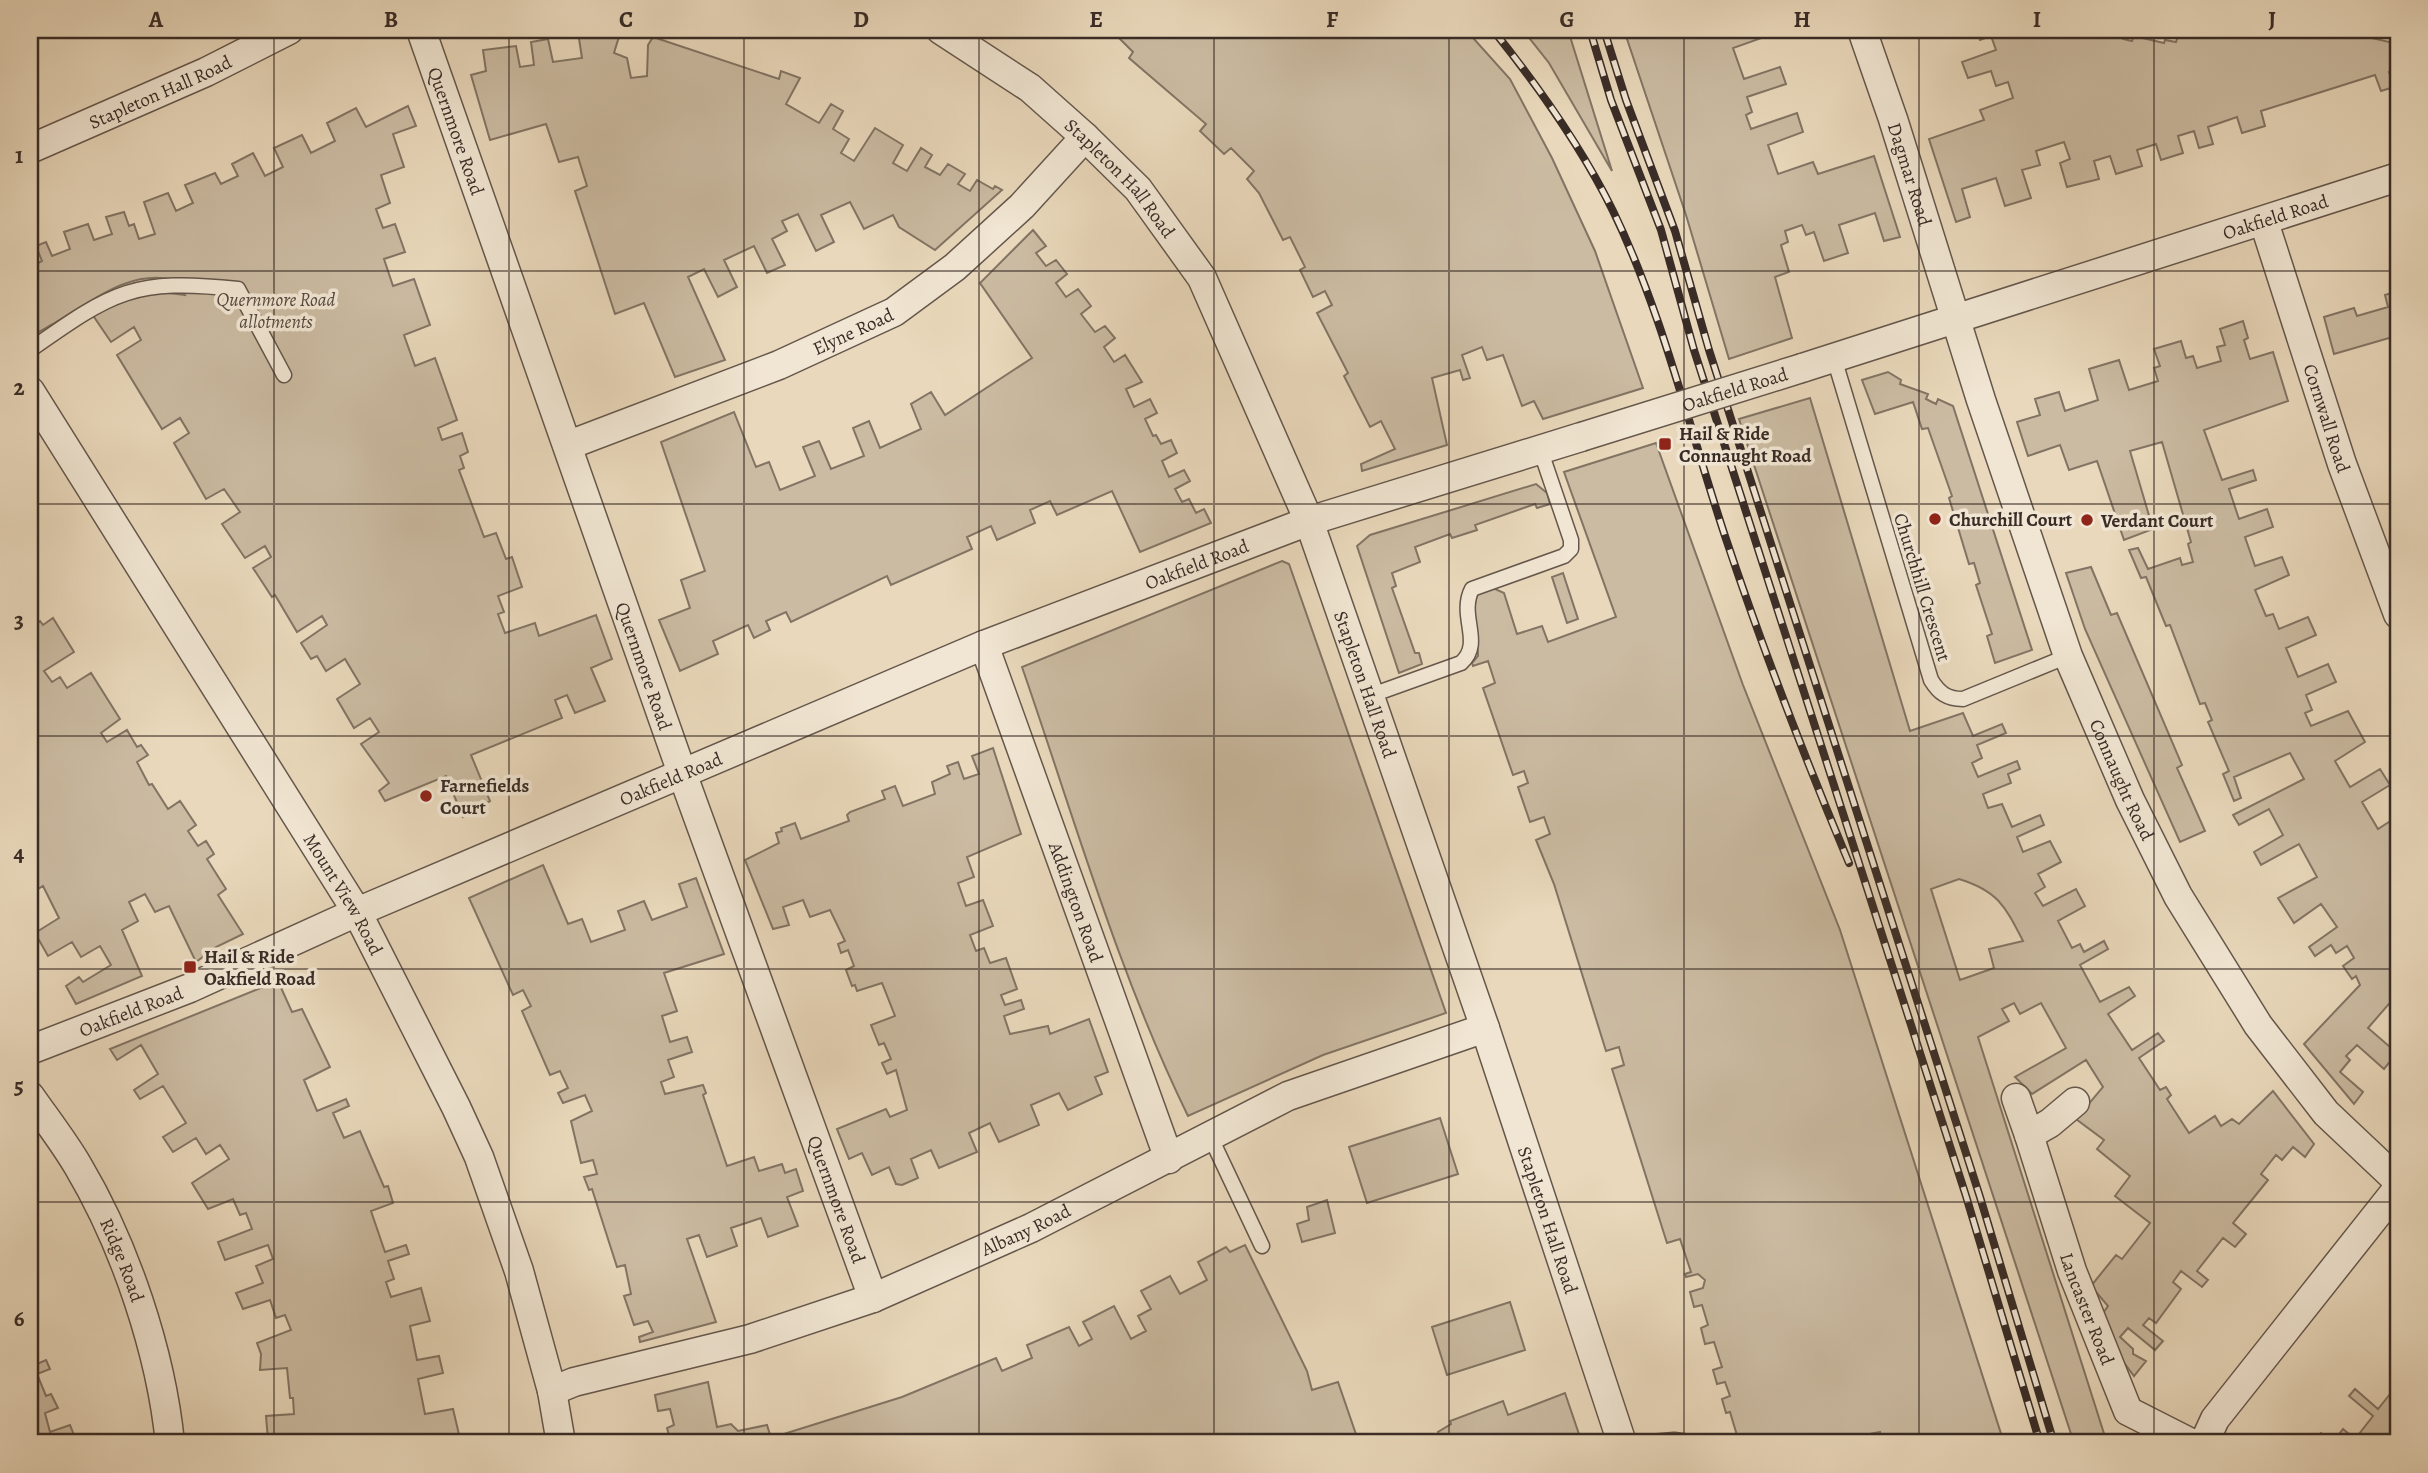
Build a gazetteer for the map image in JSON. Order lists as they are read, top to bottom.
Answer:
{
  "streets": {
    "street": [
      "Stapleton Hall Road",
      "Quernmore Road",
      "Dagmar Road",
      "Oakfield Road",
      "Elyne Road",
      "Cornwall Road",
      "Connaught Road",
      "Mount View Road",
      "Addington Road",
      "Albany Road",
      "Ridge Road",
      "Lancaster Road"
    ],
    "lane": ["Churchhill Crescent"]
  },
  "crossings": [
    ["Stapleton Hall Road", "Oakfield Road"],
    ["Stapleton Hall Road", "Elyne Road"],
    ["Stapleton Hall Road", "Albany Road"],
    ["Quernmore Road", "Oakfield Road"],
    ["Quernmore Road", "Elyne Road"],
    ["Quernmore Road", "Albany Road"],
    ["Dagmar Road", "Oakfield Road"],
    ["Dagmar Road", "Connaught Road"],
    ["Oakfield Road", "Cornwall Road"],
    ["Oakfield Road", "Churchhill Crescent"],
    ["Oakfield Road", "Connaught Road"],
    ["Oakfield Road", "Mount View Road"],
    ["Oakfield Road", "Addington Road"],
    ["Churchhill Crescent", "Connaught Road"],
    ["Mount View Road", "Albany Road"],
    ["Addington Road", "Albany Road"]
  ],
  "parks": ["Quernmore Road allotments"],
  "places": {
    "transit": ["Hail & Ride Connaught Road", "Hail & Ride Oakfield Road"],
    "other": ["Churchill Court", "Verdant Court", "Farnefields Court"]
  },
  "grid": {
    "columns": [
      "A",
      "B",
      "C",
      "D",
      "E",
      "F",
      "G",
      "H",
      "I",
      "J"
    ],
    "rows": [
      "1",
      "2",
      "3",
      "4",
      "5",
      "6"
    ]
  }
}
